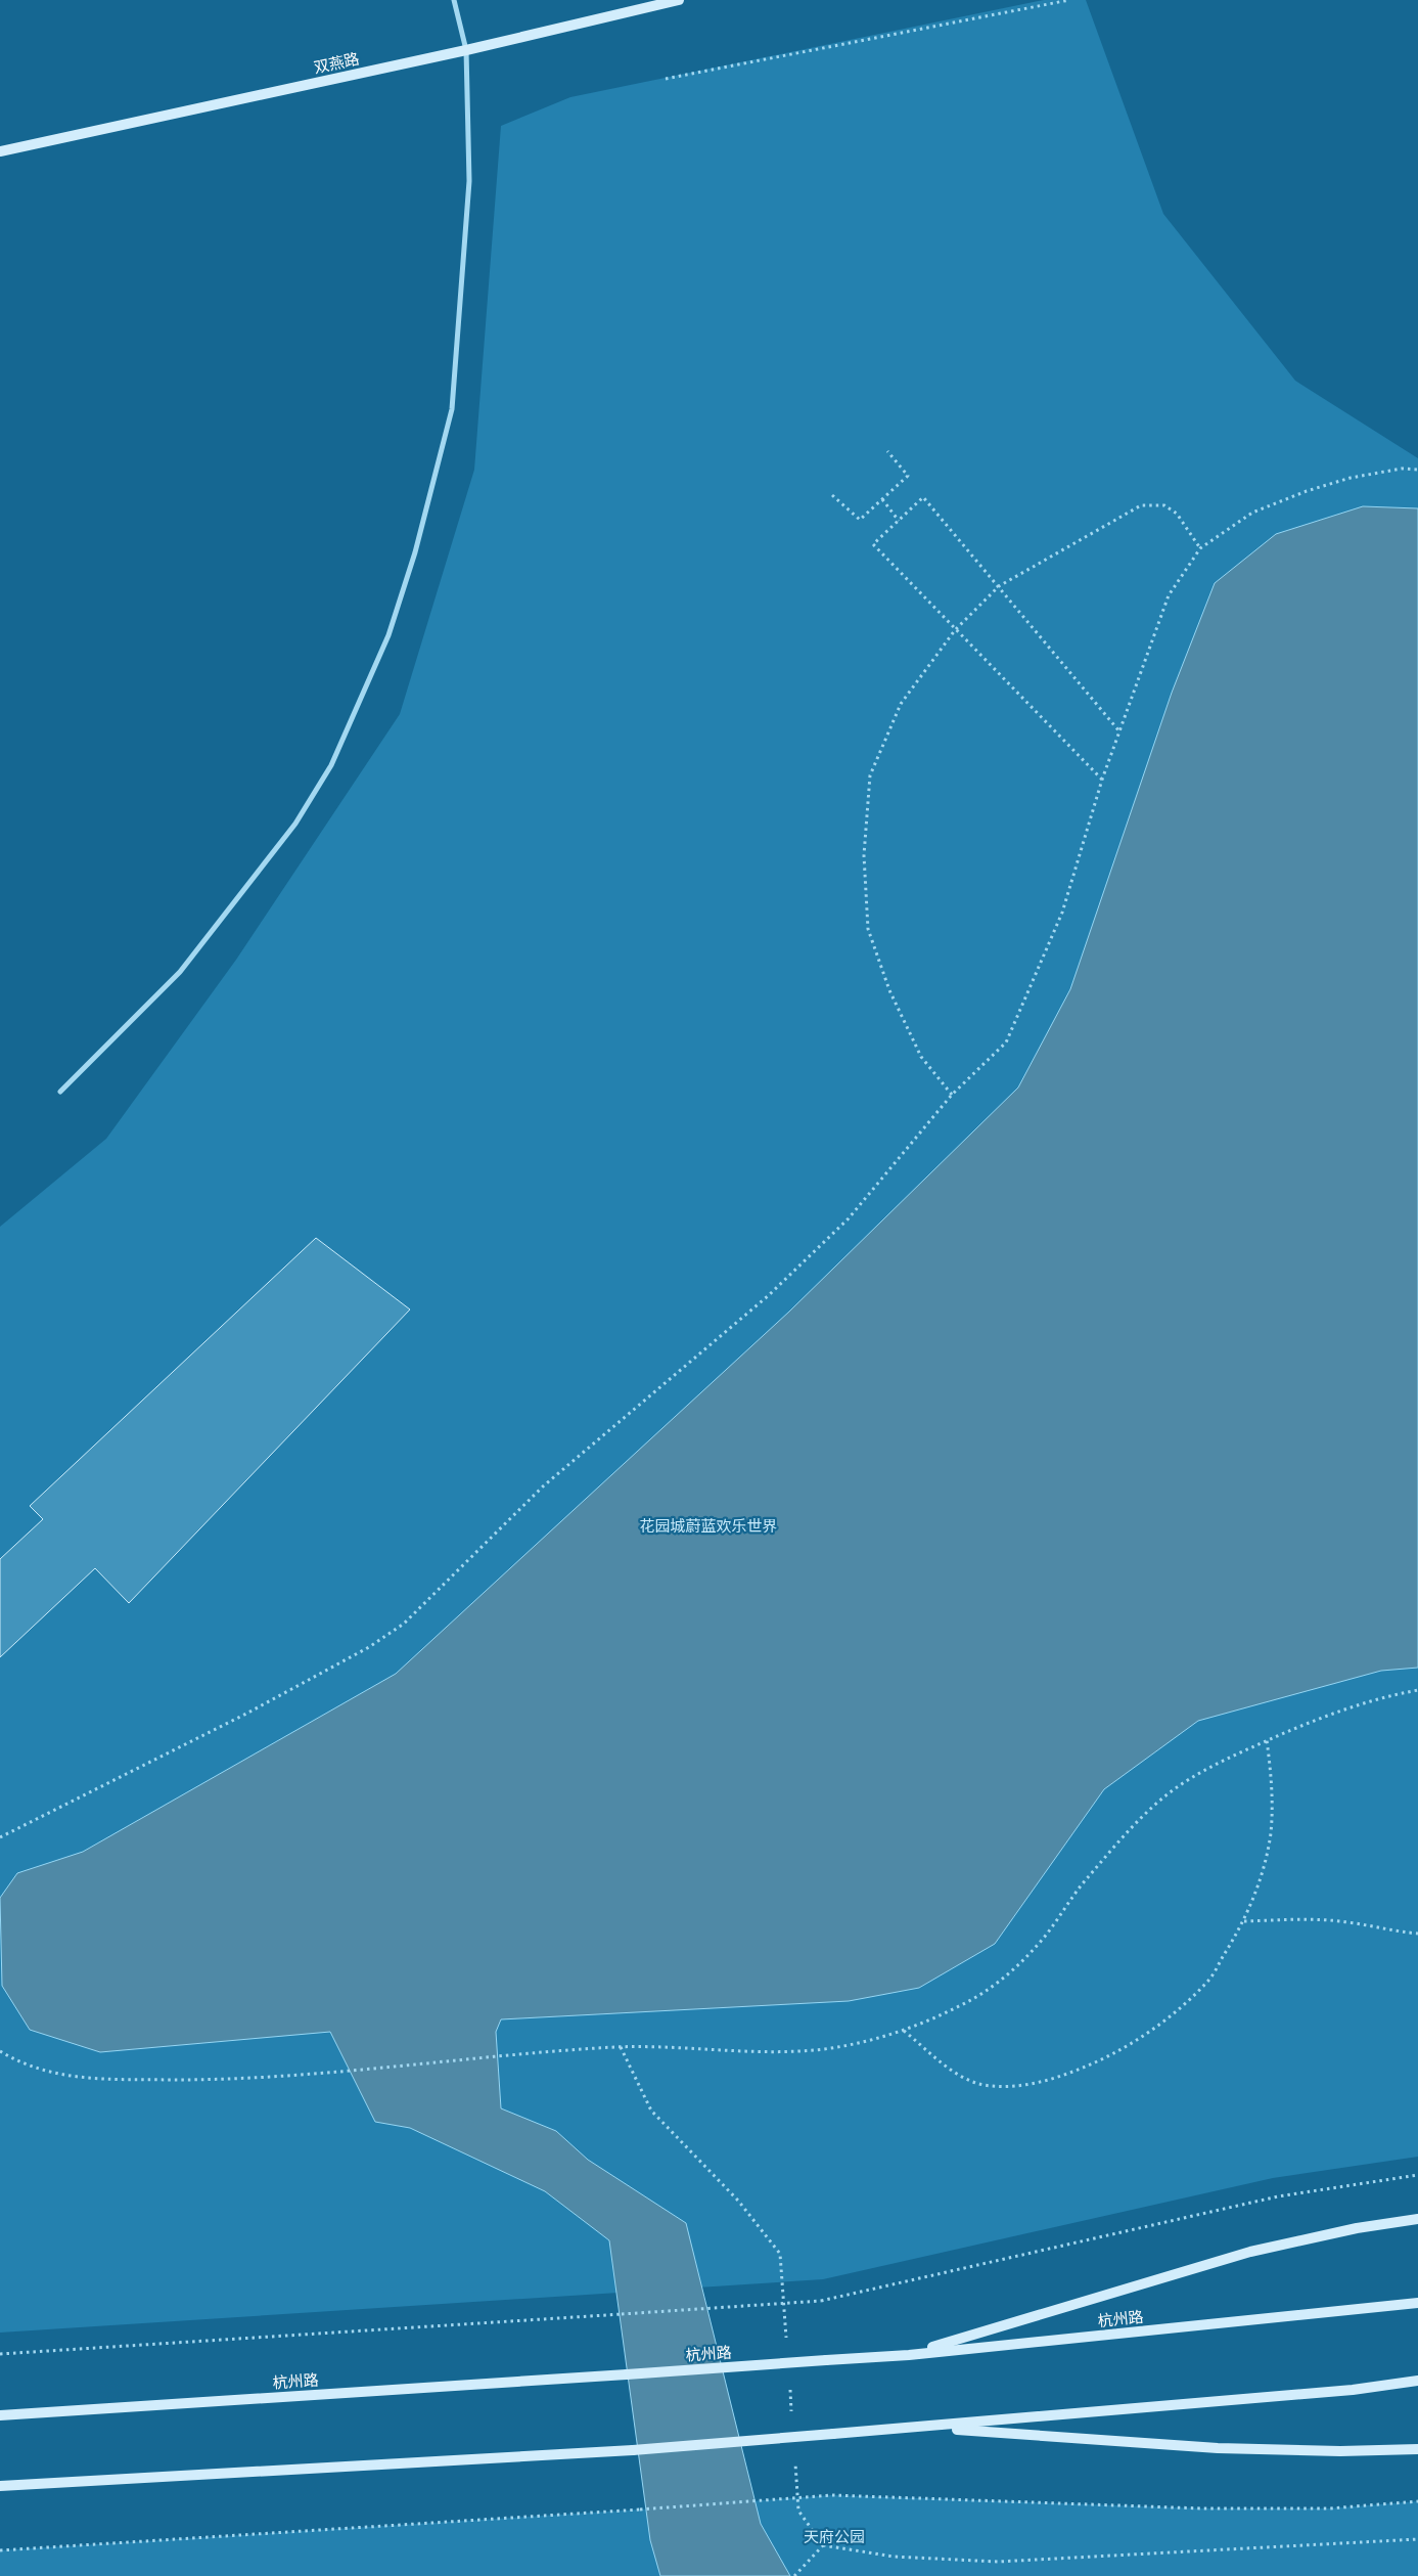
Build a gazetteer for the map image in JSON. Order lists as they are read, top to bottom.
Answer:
{
  "streets": {
    "main road": ["双燕路", "杭州路"]
  },
  "parks": ["花园城蔚蓝欢乐世界", "天府公园"]
}
